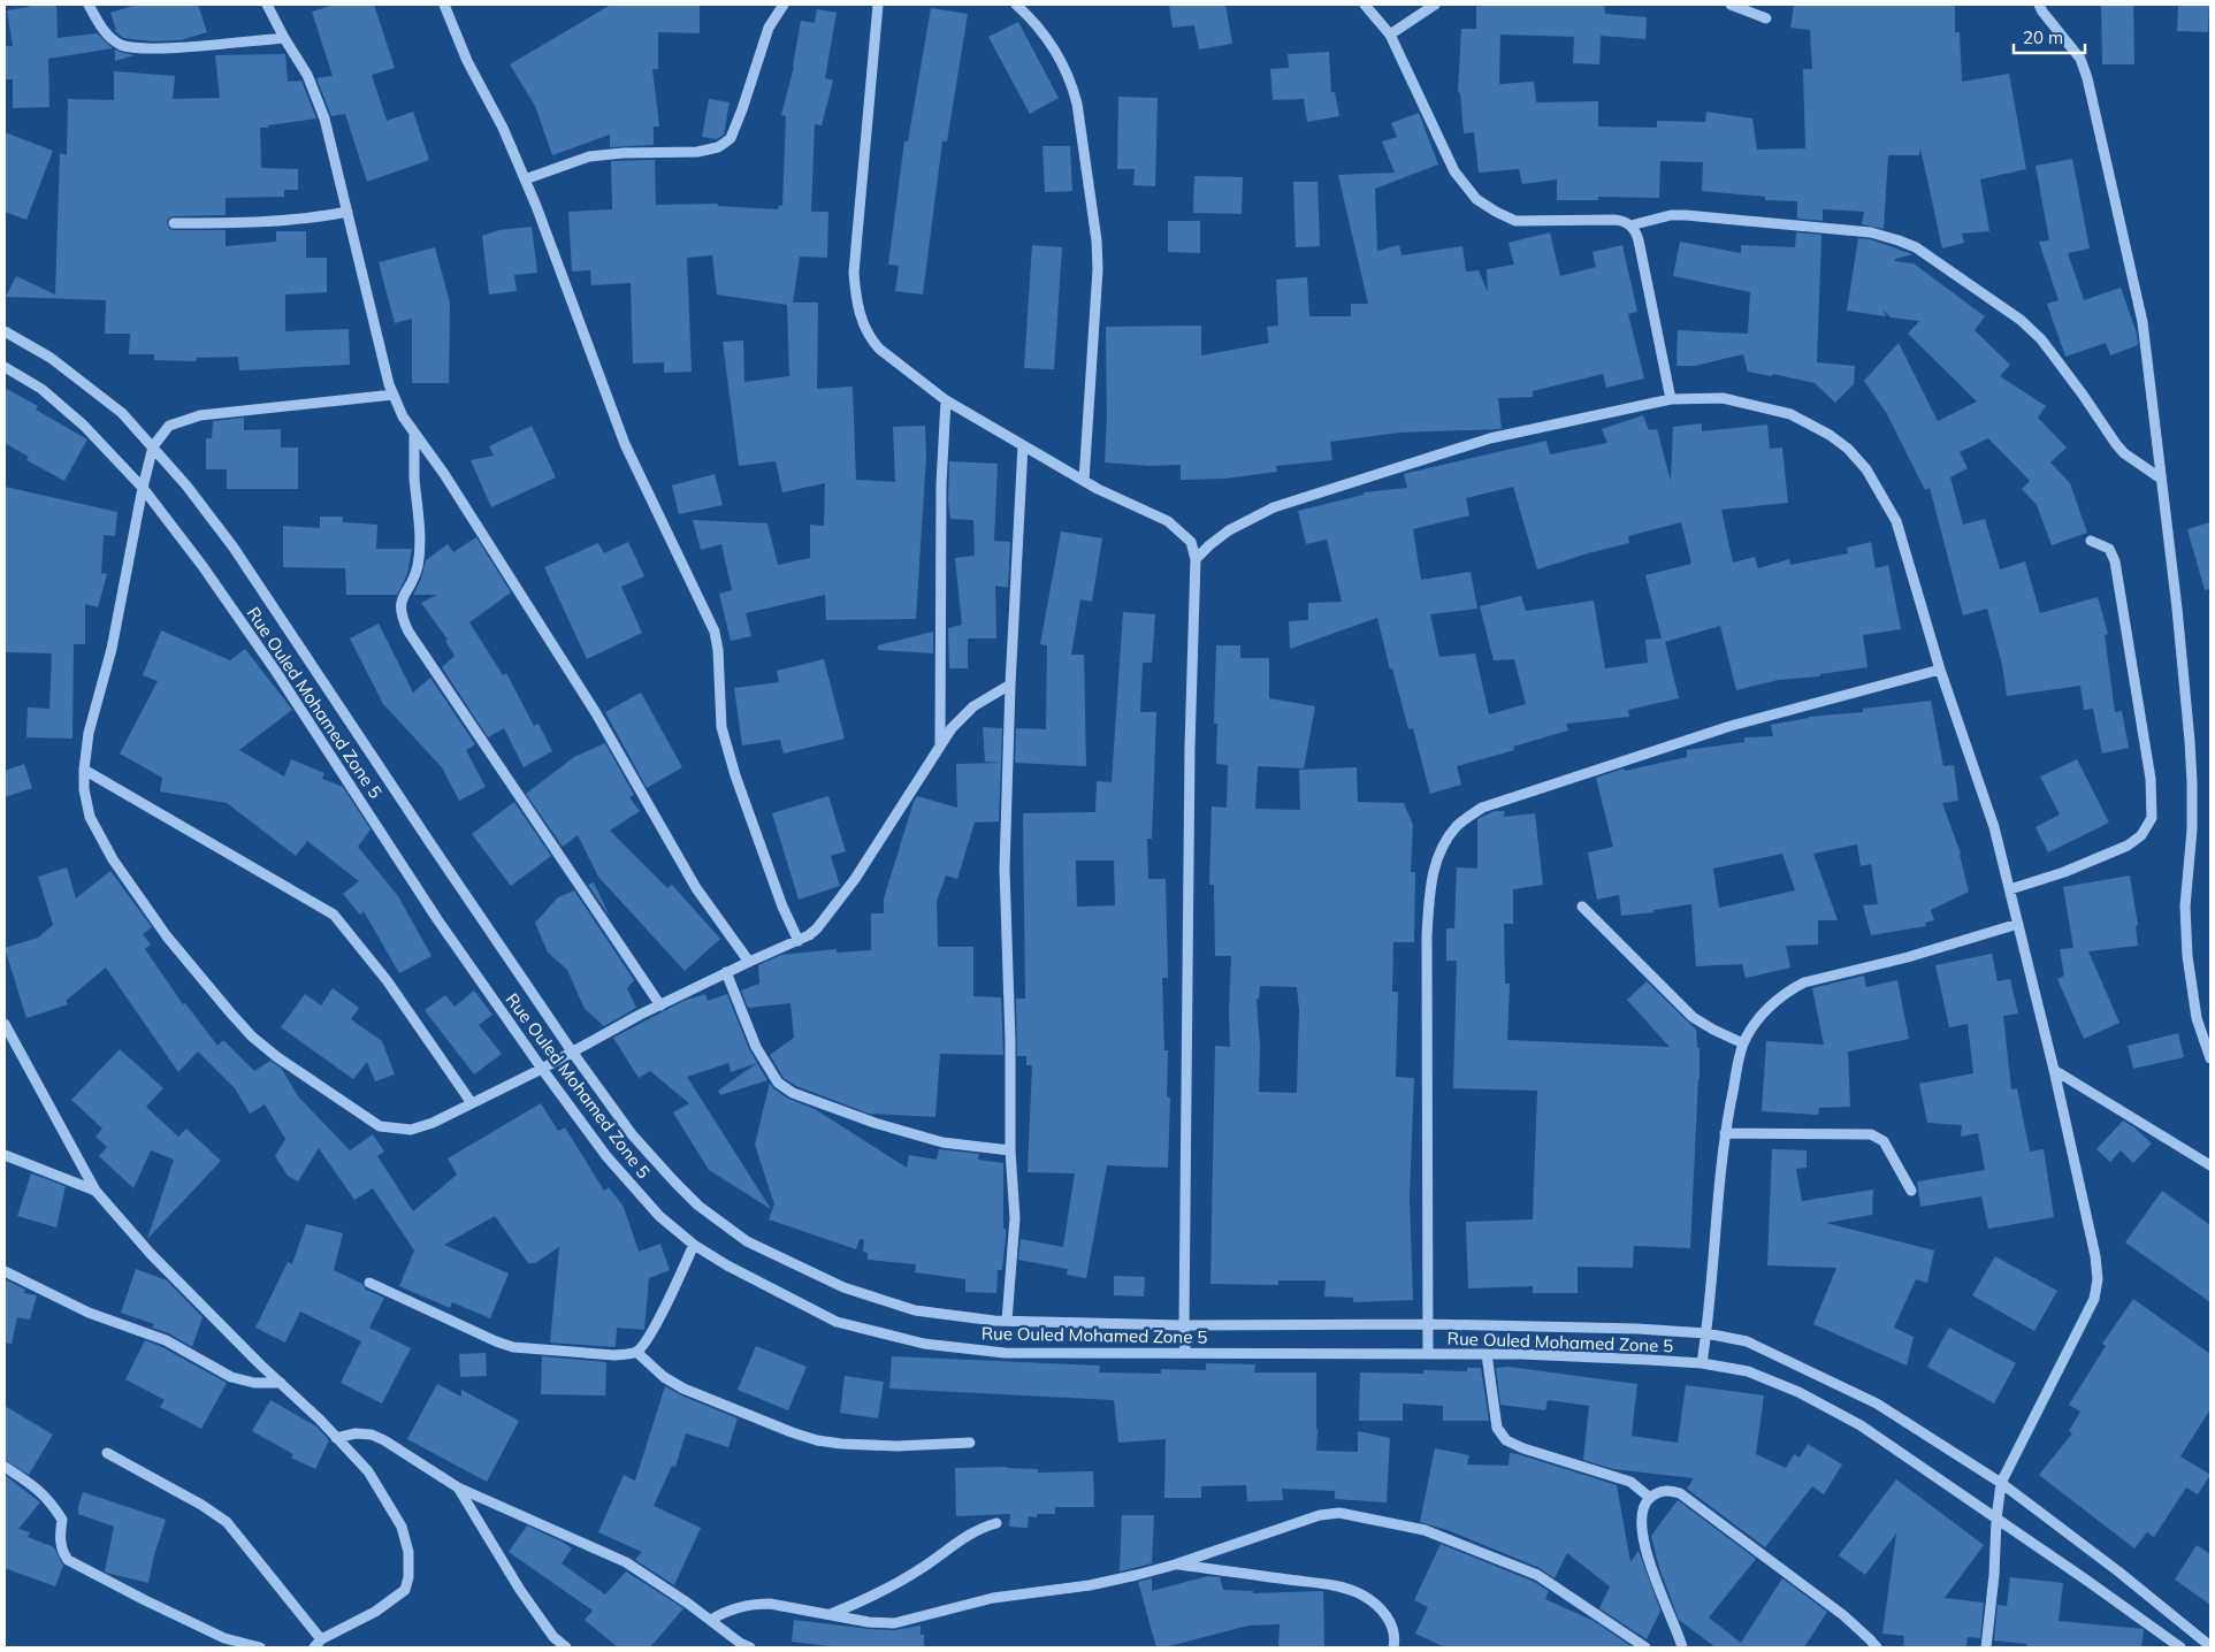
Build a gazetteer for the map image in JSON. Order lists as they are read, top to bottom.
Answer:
{
  "streets": {
    "street": ["Rue Ouled Mohamed Zone 5"]
  },
  "scale_bar": "20 m"
}
